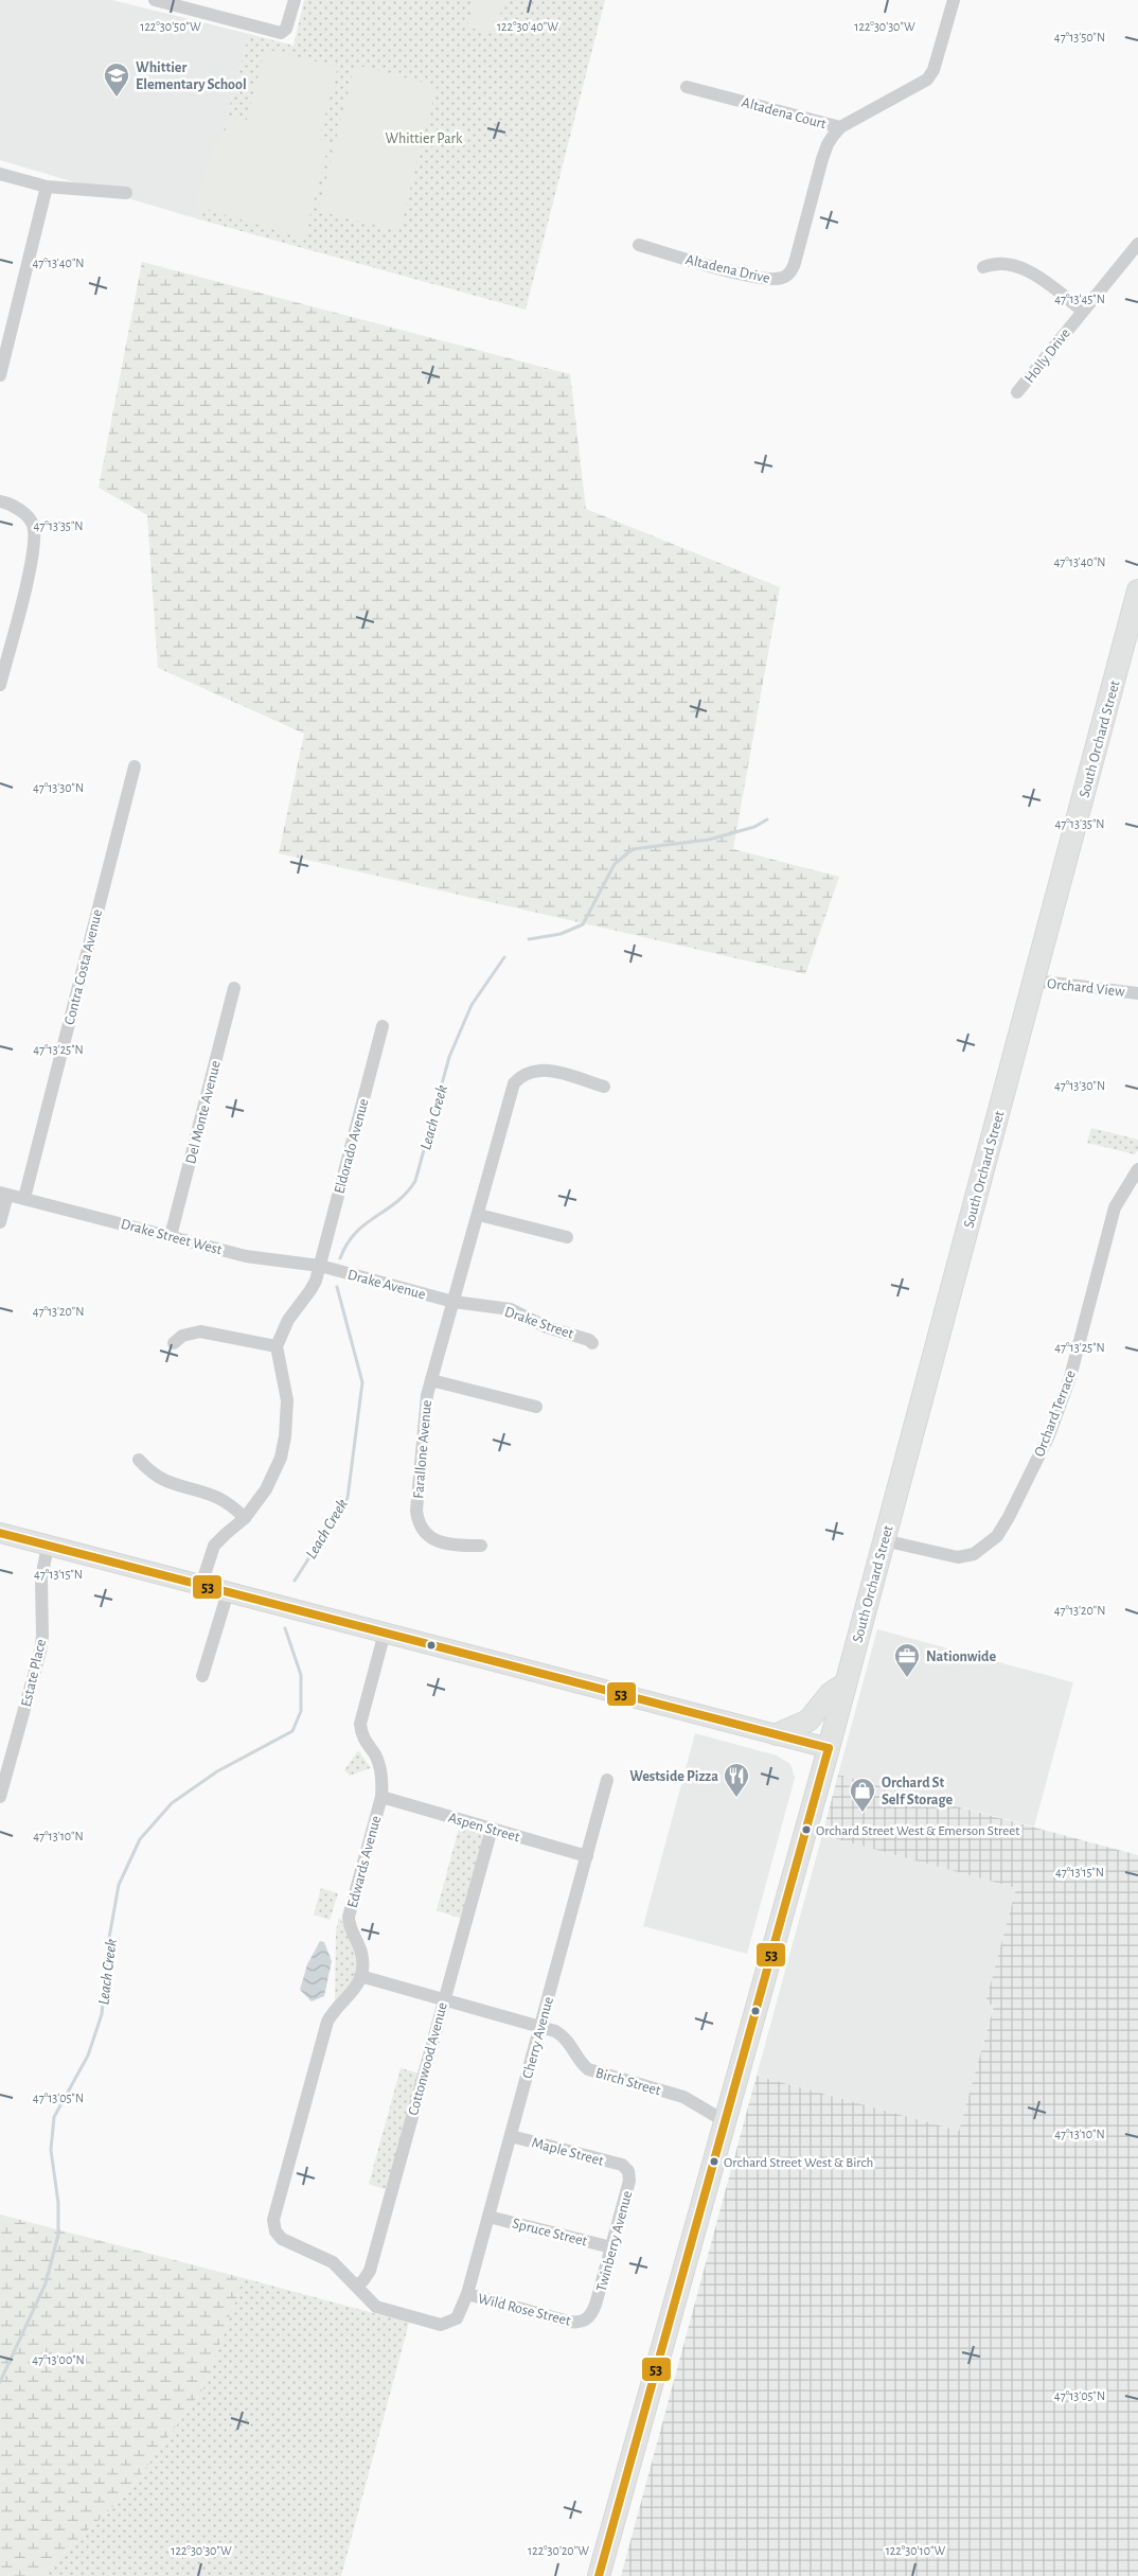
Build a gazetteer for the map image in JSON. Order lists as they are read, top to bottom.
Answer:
{
  "streets": {
    "main road": ["South Orchard Street"],
    "street": [
      "Altadena Court",
      "Altadena Drive",
      "Holly Drive",
      "Contra Costa Avenue",
      "Orchard View",
      "Del Monte Avenue",
      "Eldorado Avenue",
      "Drake Street West",
      "Drake Avenue",
      "Drake Street",
      "Orchard Terrace",
      "Farallone Avenue",
      "Estate Place",
      "Aspen Street",
      "Edwards Avenue",
      "Cherry Avenue",
      "Cottonwood Avenue",
      "Birch Street",
      "Maple Street",
      "Spruce Street",
      "Twinberry Avenue",
      "Wild Rose Street"
    ]
  },
  "crossings": [
    ["Altadena Court", "Altadena Drive"],
    ["South Orchard Street", "Orchard View"],
    ["South Orchard Street", "Orchard Terrace"],
    ["South Orchard Street", "Birch Street"],
    ["Contra Costa Avenue", "Drake Street West"],
    ["Del Monte Avenue", "Drake Street West"],
    ["Eldorado Avenue", "Drake Street West"],
    ["Eldorado Avenue", "Drake Avenue"],
    ["Drake Street West", "Drake Avenue"],
    ["Drake Avenue", "Drake Street"],
    ["Drake Avenue", "Farallone Avenue"],
    ["Drake Street", "Farallone Avenue"],
    ["Aspen Street", "Edwards Avenue"],
    ["Aspen Street", "Cherry Avenue"],
    ["Aspen Street", "Cottonwood Avenue"],
    ["Edwards Avenue", "Birch Street"],
    ["Edwards Avenue", "Wild Rose Street"],
    ["Cherry Avenue", "Birch Street"],
    ["Cherry Avenue", "Maple Street"],
    ["Cherry Avenue", "Spruce Street"],
    ["Cherry Avenue", "Wild Rose Street"],
    ["Cottonwood Avenue", "Birch Street"],
    ["Cottonwood Avenue", "Wild Rose Street"],
    ["Birch Street", "Wild Rose Street"],
    ["Maple Street", "Twinberry Avenue"],
    ["Spruce Street", "Twinberry Avenue"],
    ["Twinberry Avenue", "Wild Rose Street"]
  ],
  "water": ["Leach Creek"],
  "parks": ["Whittier Park"],
  "places": {
    "school or university": ["Whittier Elementary School"],
    "office": ["Nationwide"],
    "restaurant": ["Westside Pizza"],
    "shop": ["Orchard St Self Storage"],
    "other": ["Orchard Street West & Emerson Street", "Orchard Street West & Birch"]
  },
  "lines": ["transit line 53"],
  "coordinates": [
    "122°30'50\"W",
    "122°30'40\"W",
    "122°30'30\"W",
    "47°13'50\"N",
    "47°13'40\"N",
    "47°13'45\"N",
    "47°13'35\"N",
    "47°13'30\"N",
    "47°13'25\"N",
    "47°13'20\"N",
    "47°13'15\"N",
    "47°13'10\"N",
    "47°13'05\"N",
    "47°13'00\"N",
    "122°30'20\"W",
    "122°30'10\"W"
  ]
}
